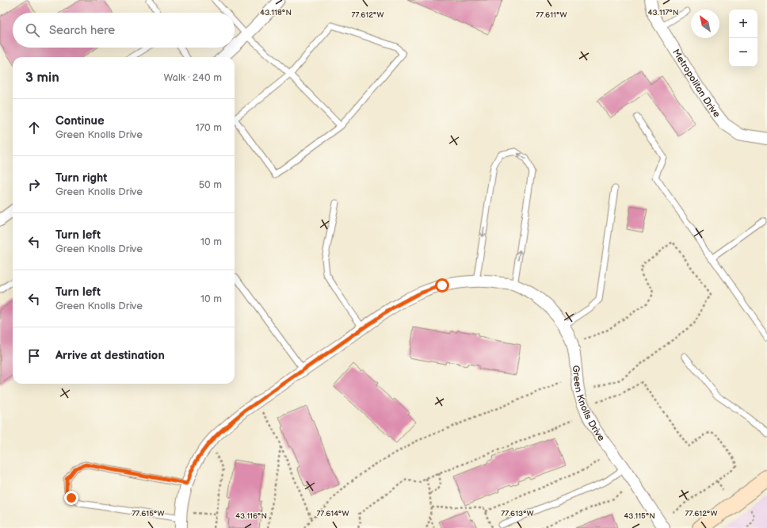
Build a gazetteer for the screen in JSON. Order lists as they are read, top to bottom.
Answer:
{
  "streets": {
    "street": ["Metropolitan Drive", "Green Knolls Drive"]
  },
  "north": "top left",
  "page": {
    "map_buttons": ["+", "−"],
    "search": "Search here",
    "heading": ["3 min", "Walk · 240 m"],
    "list": [
      ["Continue", "Green Knolls Drive", "170 m"],
      ["Turn right", "Green Knolls Drive", "50 m"],
      ["Turn left", "Green Knolls Drive", "10 m"],
      ["Turn left", "Green Knolls Drive", "10 m"],
      "Arrive at destination"
    ]
  },
  "coordinates": [
    "43.117°N",
    "43.118°N",
    "77.612°W",
    "77.611°W",
    "77.615°W",
    "77.614°W",
    "77.613°W",
    "43.116°N",
    "43.115°N"
  ]
}
